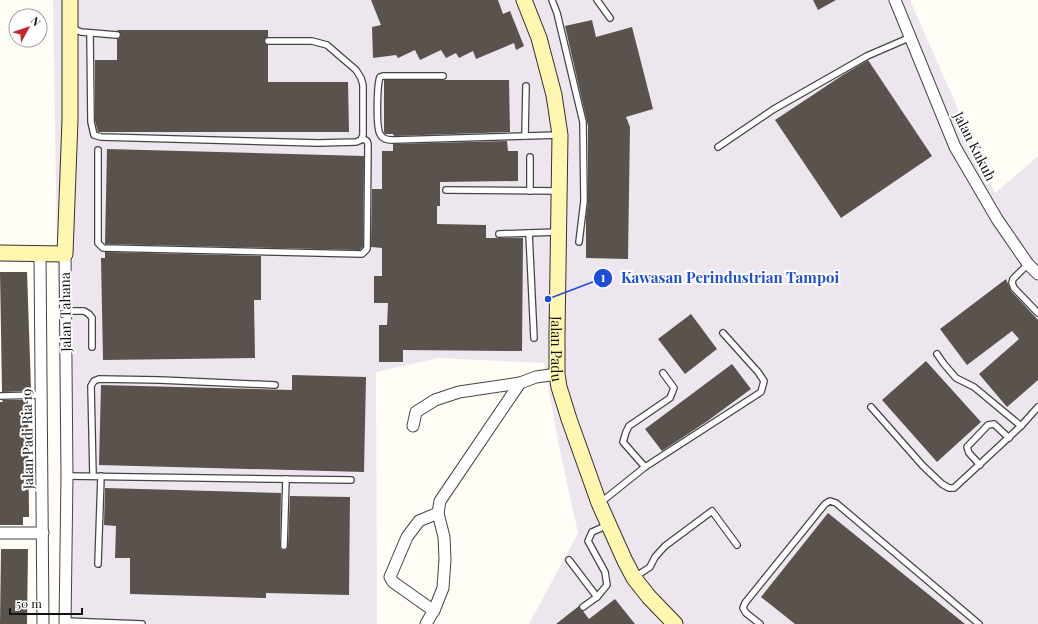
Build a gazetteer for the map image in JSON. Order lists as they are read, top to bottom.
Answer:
{
  "streets": {
    "street": [
      "Jalan Kukuh",
      "Jalan Tahana",
      "Jalan Padu",
      "Jalan Padi Ria 19"
    ]
  },
  "places": ["Kawasan Perindustrian Tampoi"],
  "scale_bar": "50 m",
  "north": "top right"
}
